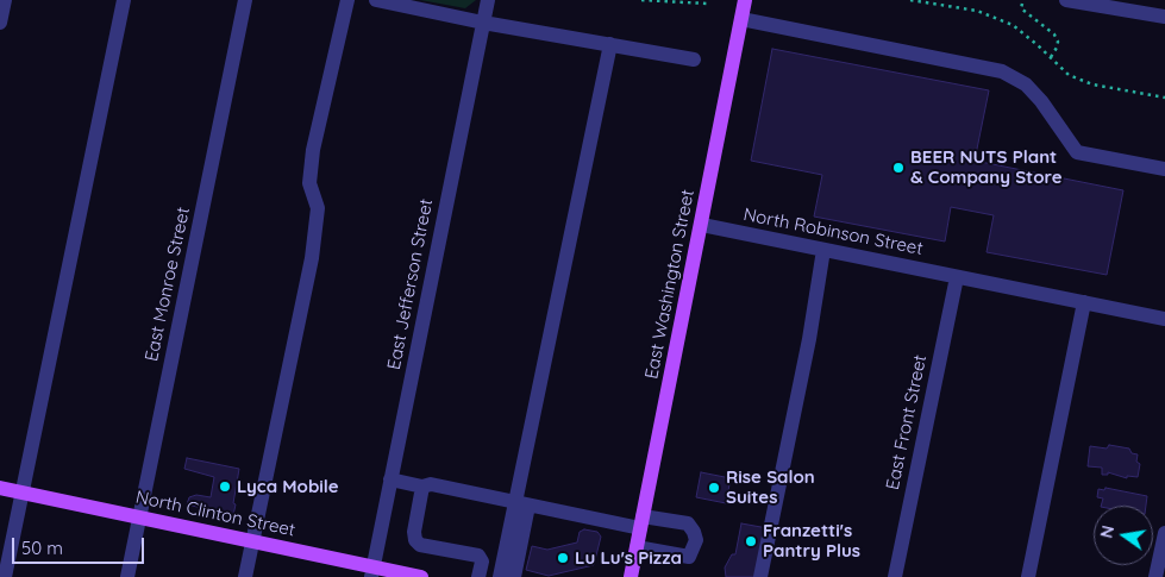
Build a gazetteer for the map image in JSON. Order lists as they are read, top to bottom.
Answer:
{
  "streets": {
    "main road": ["East Washington Street", "North Clinton Street"],
    "street": [
      "North Robinson Street",
      "East Monroe Street",
      "East Jefferson Street",
      "East Front Street"
    ]
  },
  "crossings": [
    ["North Robinson Street", "East Washington Street"],
    ["North Robinson Street", "East Front Street"],
    ["East Monroe Street", "North Clinton Street"],
    ["East Jefferson Street", "North Clinton Street"]
  ],
  "places": [
    "BEER NUTS Plant & Company Store",
    "Lyca Mobile",
    "Rise Salon Suites",
    "Franzetti's Pantry Plus",
    "Lu Lu's Pizza"
  ],
  "scale_bar": "50 m",
  "north": "left"
}
